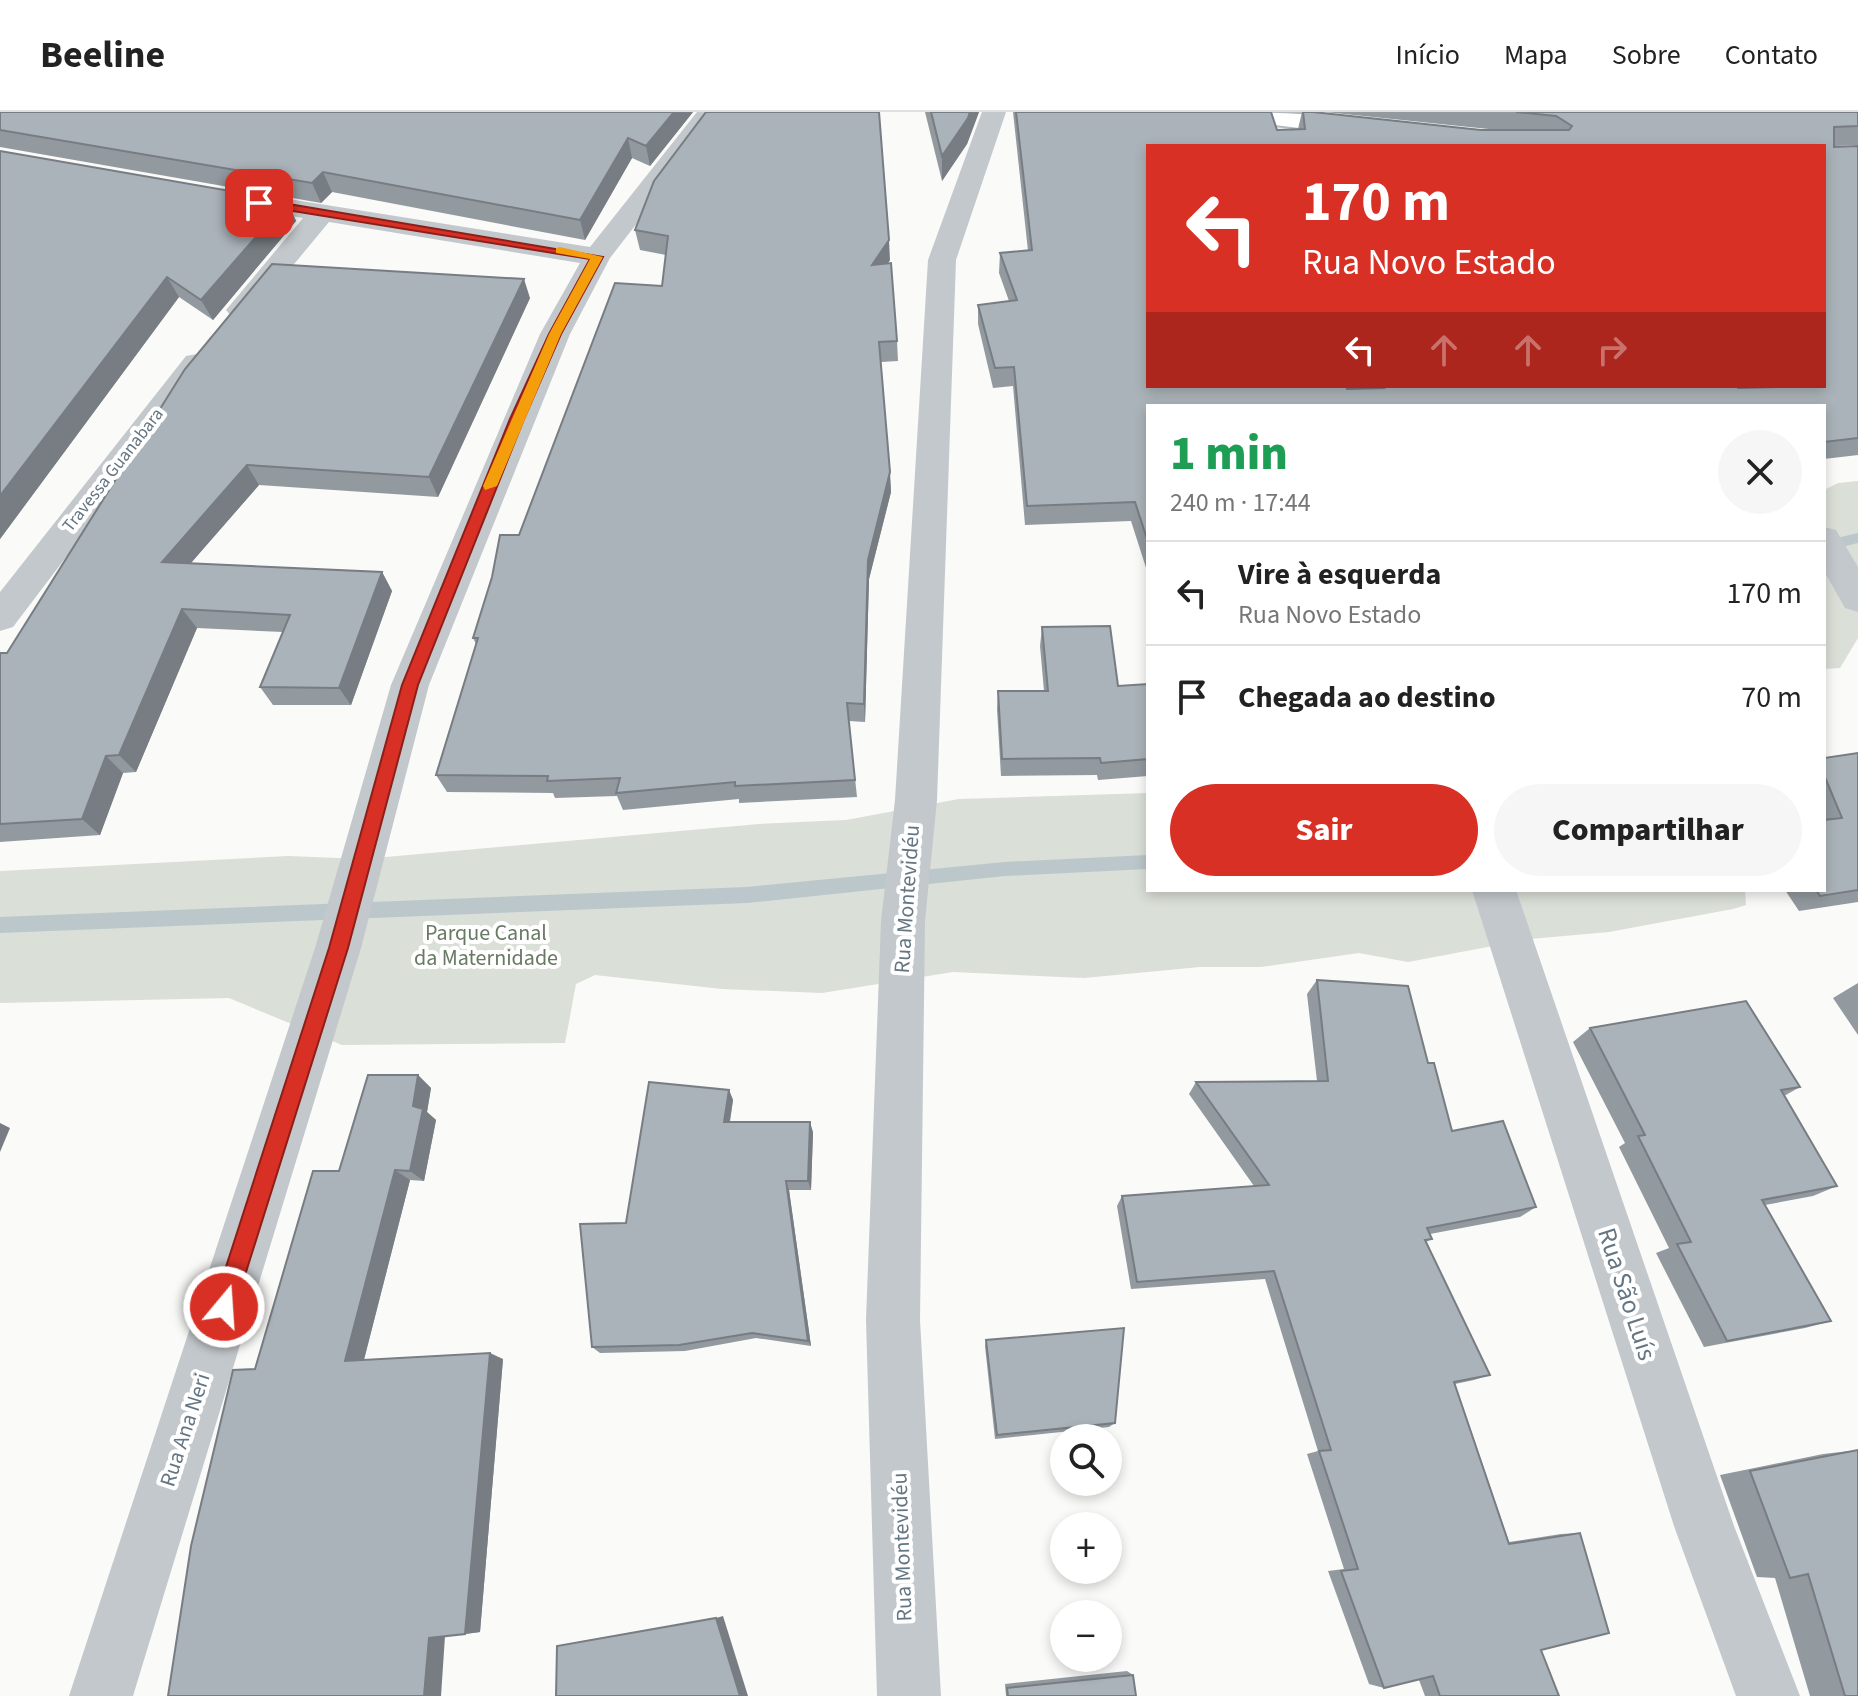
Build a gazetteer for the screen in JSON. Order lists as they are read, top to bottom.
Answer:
{
  "streets": {
    "street": [
      "Travessa Guanabara",
      "Rua Montevidéu",
      "Rua São Luís",
      "Rua Ana Neri"
    ]
  },
  "parks": ["Parque Canal da Maternidade"],
  "page": {
    "header": "Beeline",
    "nav": [
      "Início",
      "Mapa",
      "Sobre",
      "Contato"
    ],
    "turn": ["170 m", "Rua Novo Estado"],
    "heading": ["1 min", "240 m · 17:44"],
    "list": [
      {
        "name": "Vire à esquerda",
        "note": "Rua Novo Estado",
        "value": "170 m"
      },
      {
        "name": "Chegada ao destino",
        "value": "70 m"
      }
    ],
    "buttons": ["Sair", "Compartilhar"],
    "map_buttons": ["+", "−"]
  }
}
